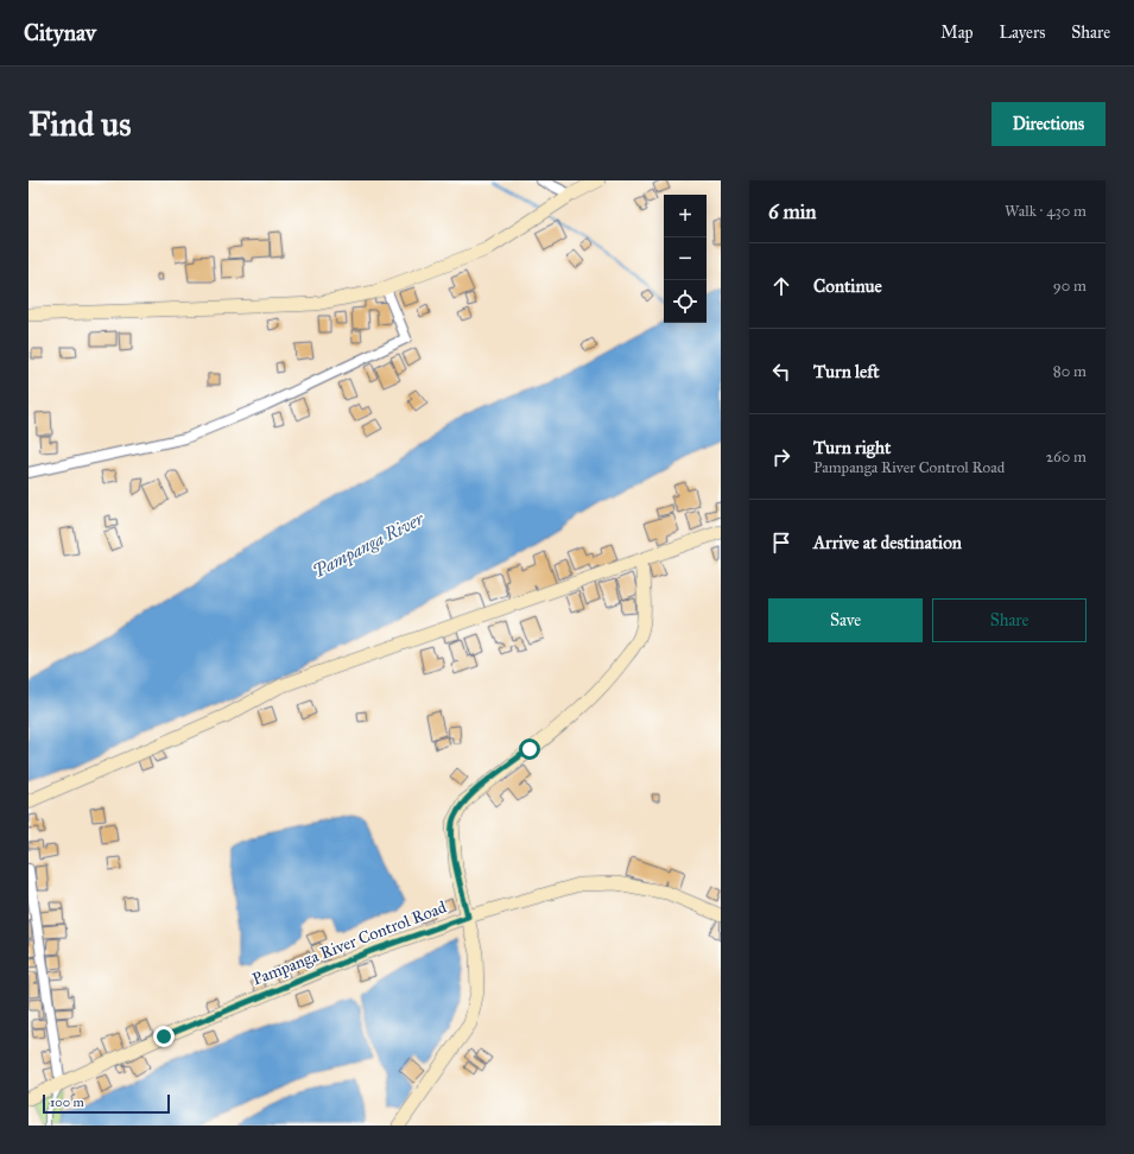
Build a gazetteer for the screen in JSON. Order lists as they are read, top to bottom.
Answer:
{
  "streets": {
    "street": ["Pampanga River Control Road"]
  },
  "water": ["Pampanga River"],
  "scale_bar": "100 m",
  "page": {
    "header": "Citynav",
    "nav": ["Map", "Layers", "Share"],
    "buttons": [
      "Directions",
      ["Save", "Share"]
    ],
    "title": "Find us",
    "heading": ["6 min", "Walk · 430 m"],
    "map_buttons": ["+", "−"],
    "list": [
      ["Continue", "90 m"],
      ["Turn left", "80 m"],
      ["Turn right", "Pampanga River Control Road", "260 m"],
      "Arrive at destination"
    ],
    "scale": "100 m"
  }
}
